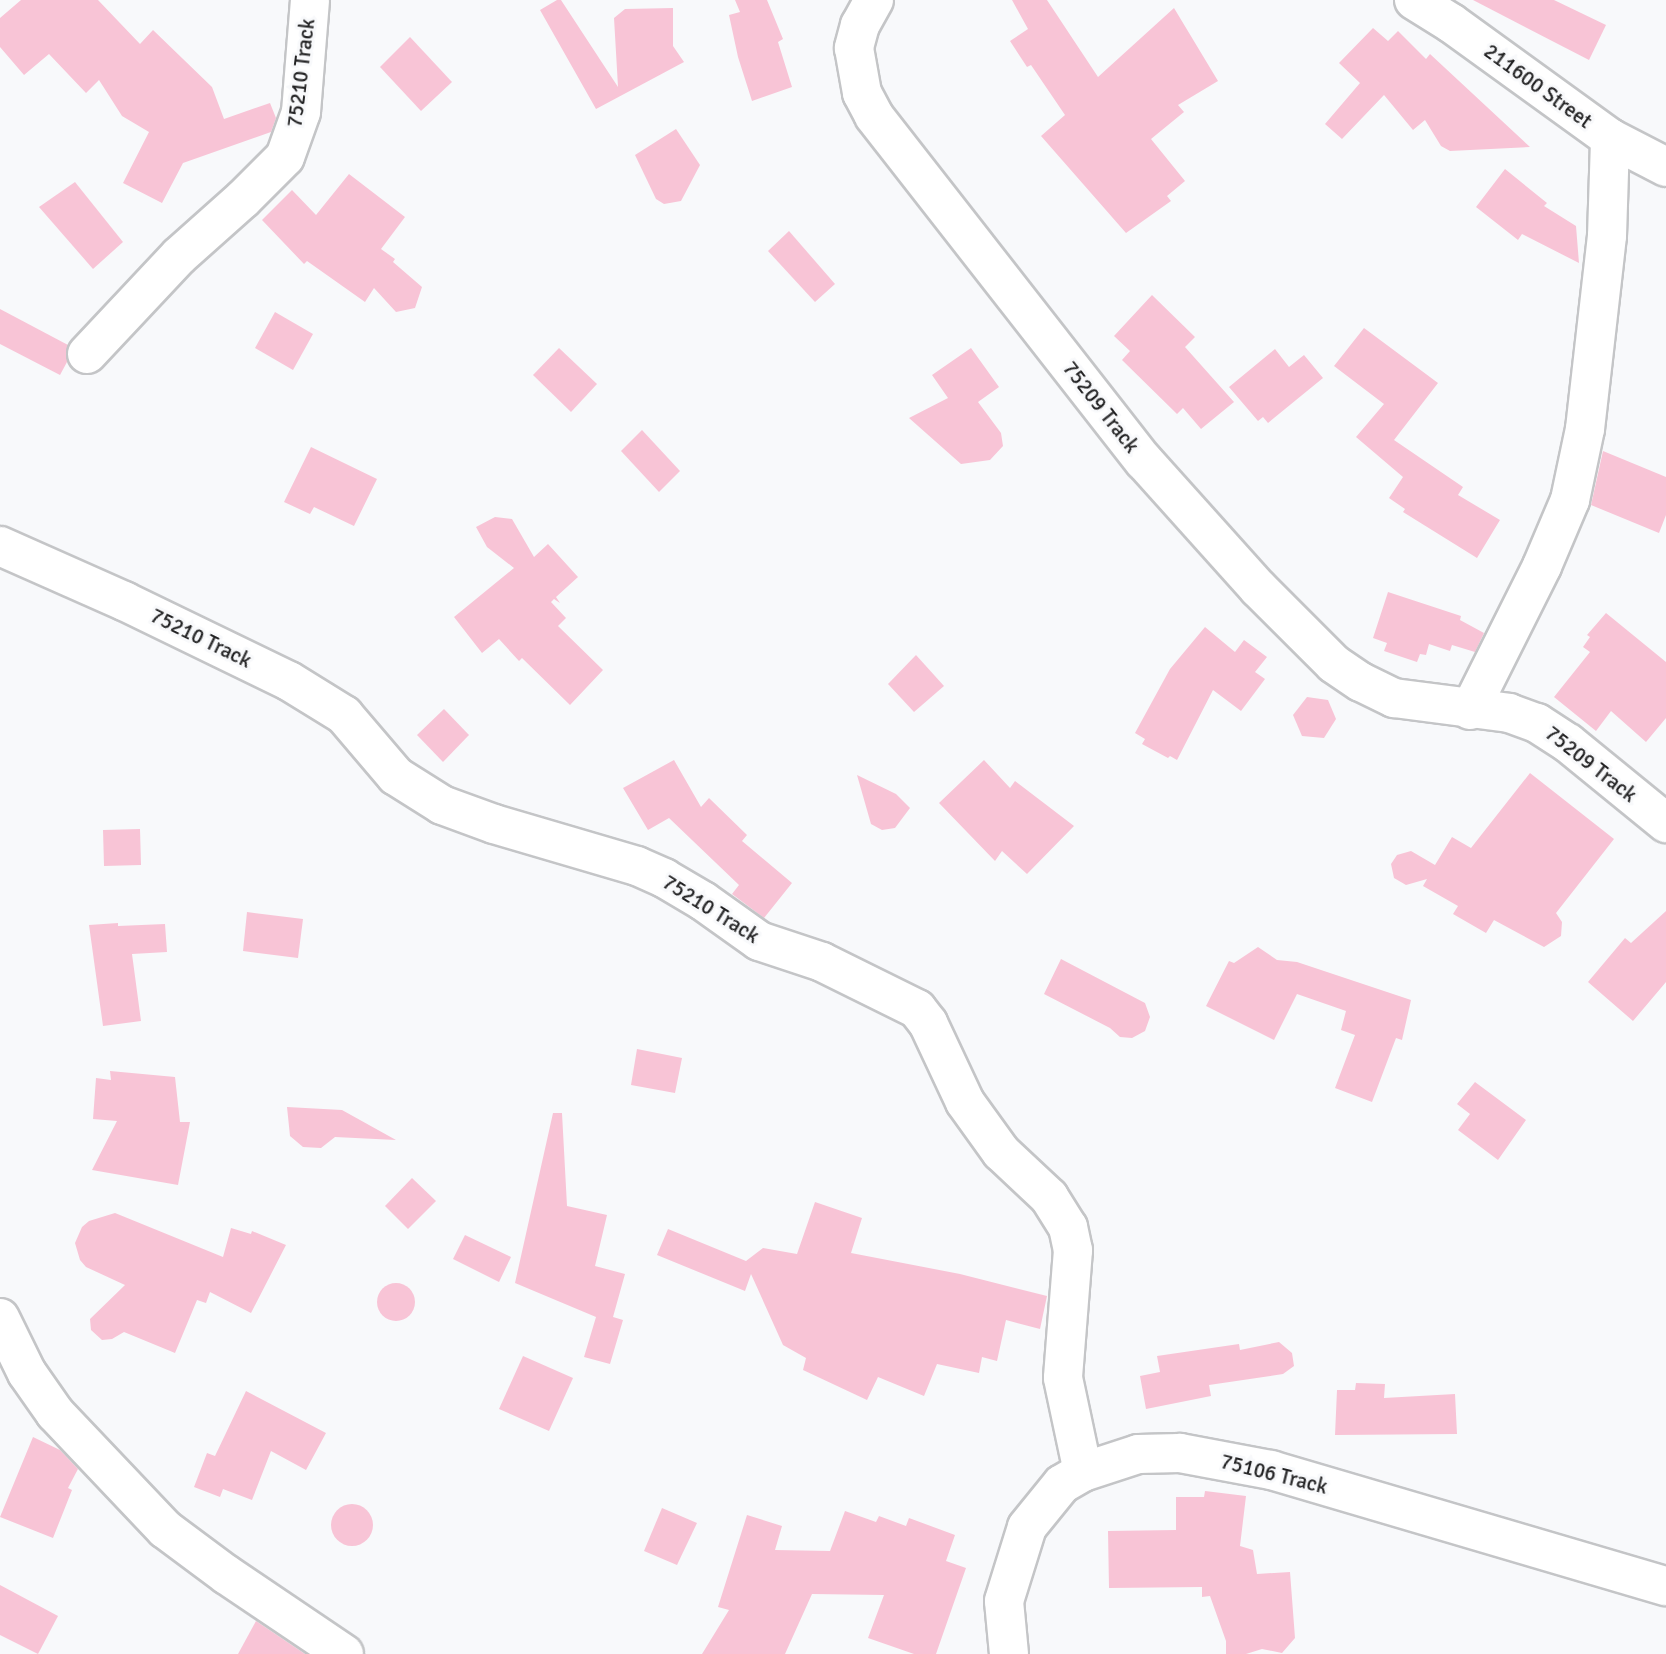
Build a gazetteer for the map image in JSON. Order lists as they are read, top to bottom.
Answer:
{
  "streets": {
    "street": [
      "75210 Track",
      "211600 Street",
      "75209 Track",
      "75106 Track"
    ]
  },
  "crossings": [
    ["75210 Track", "75106 Track"]
  ]
}
